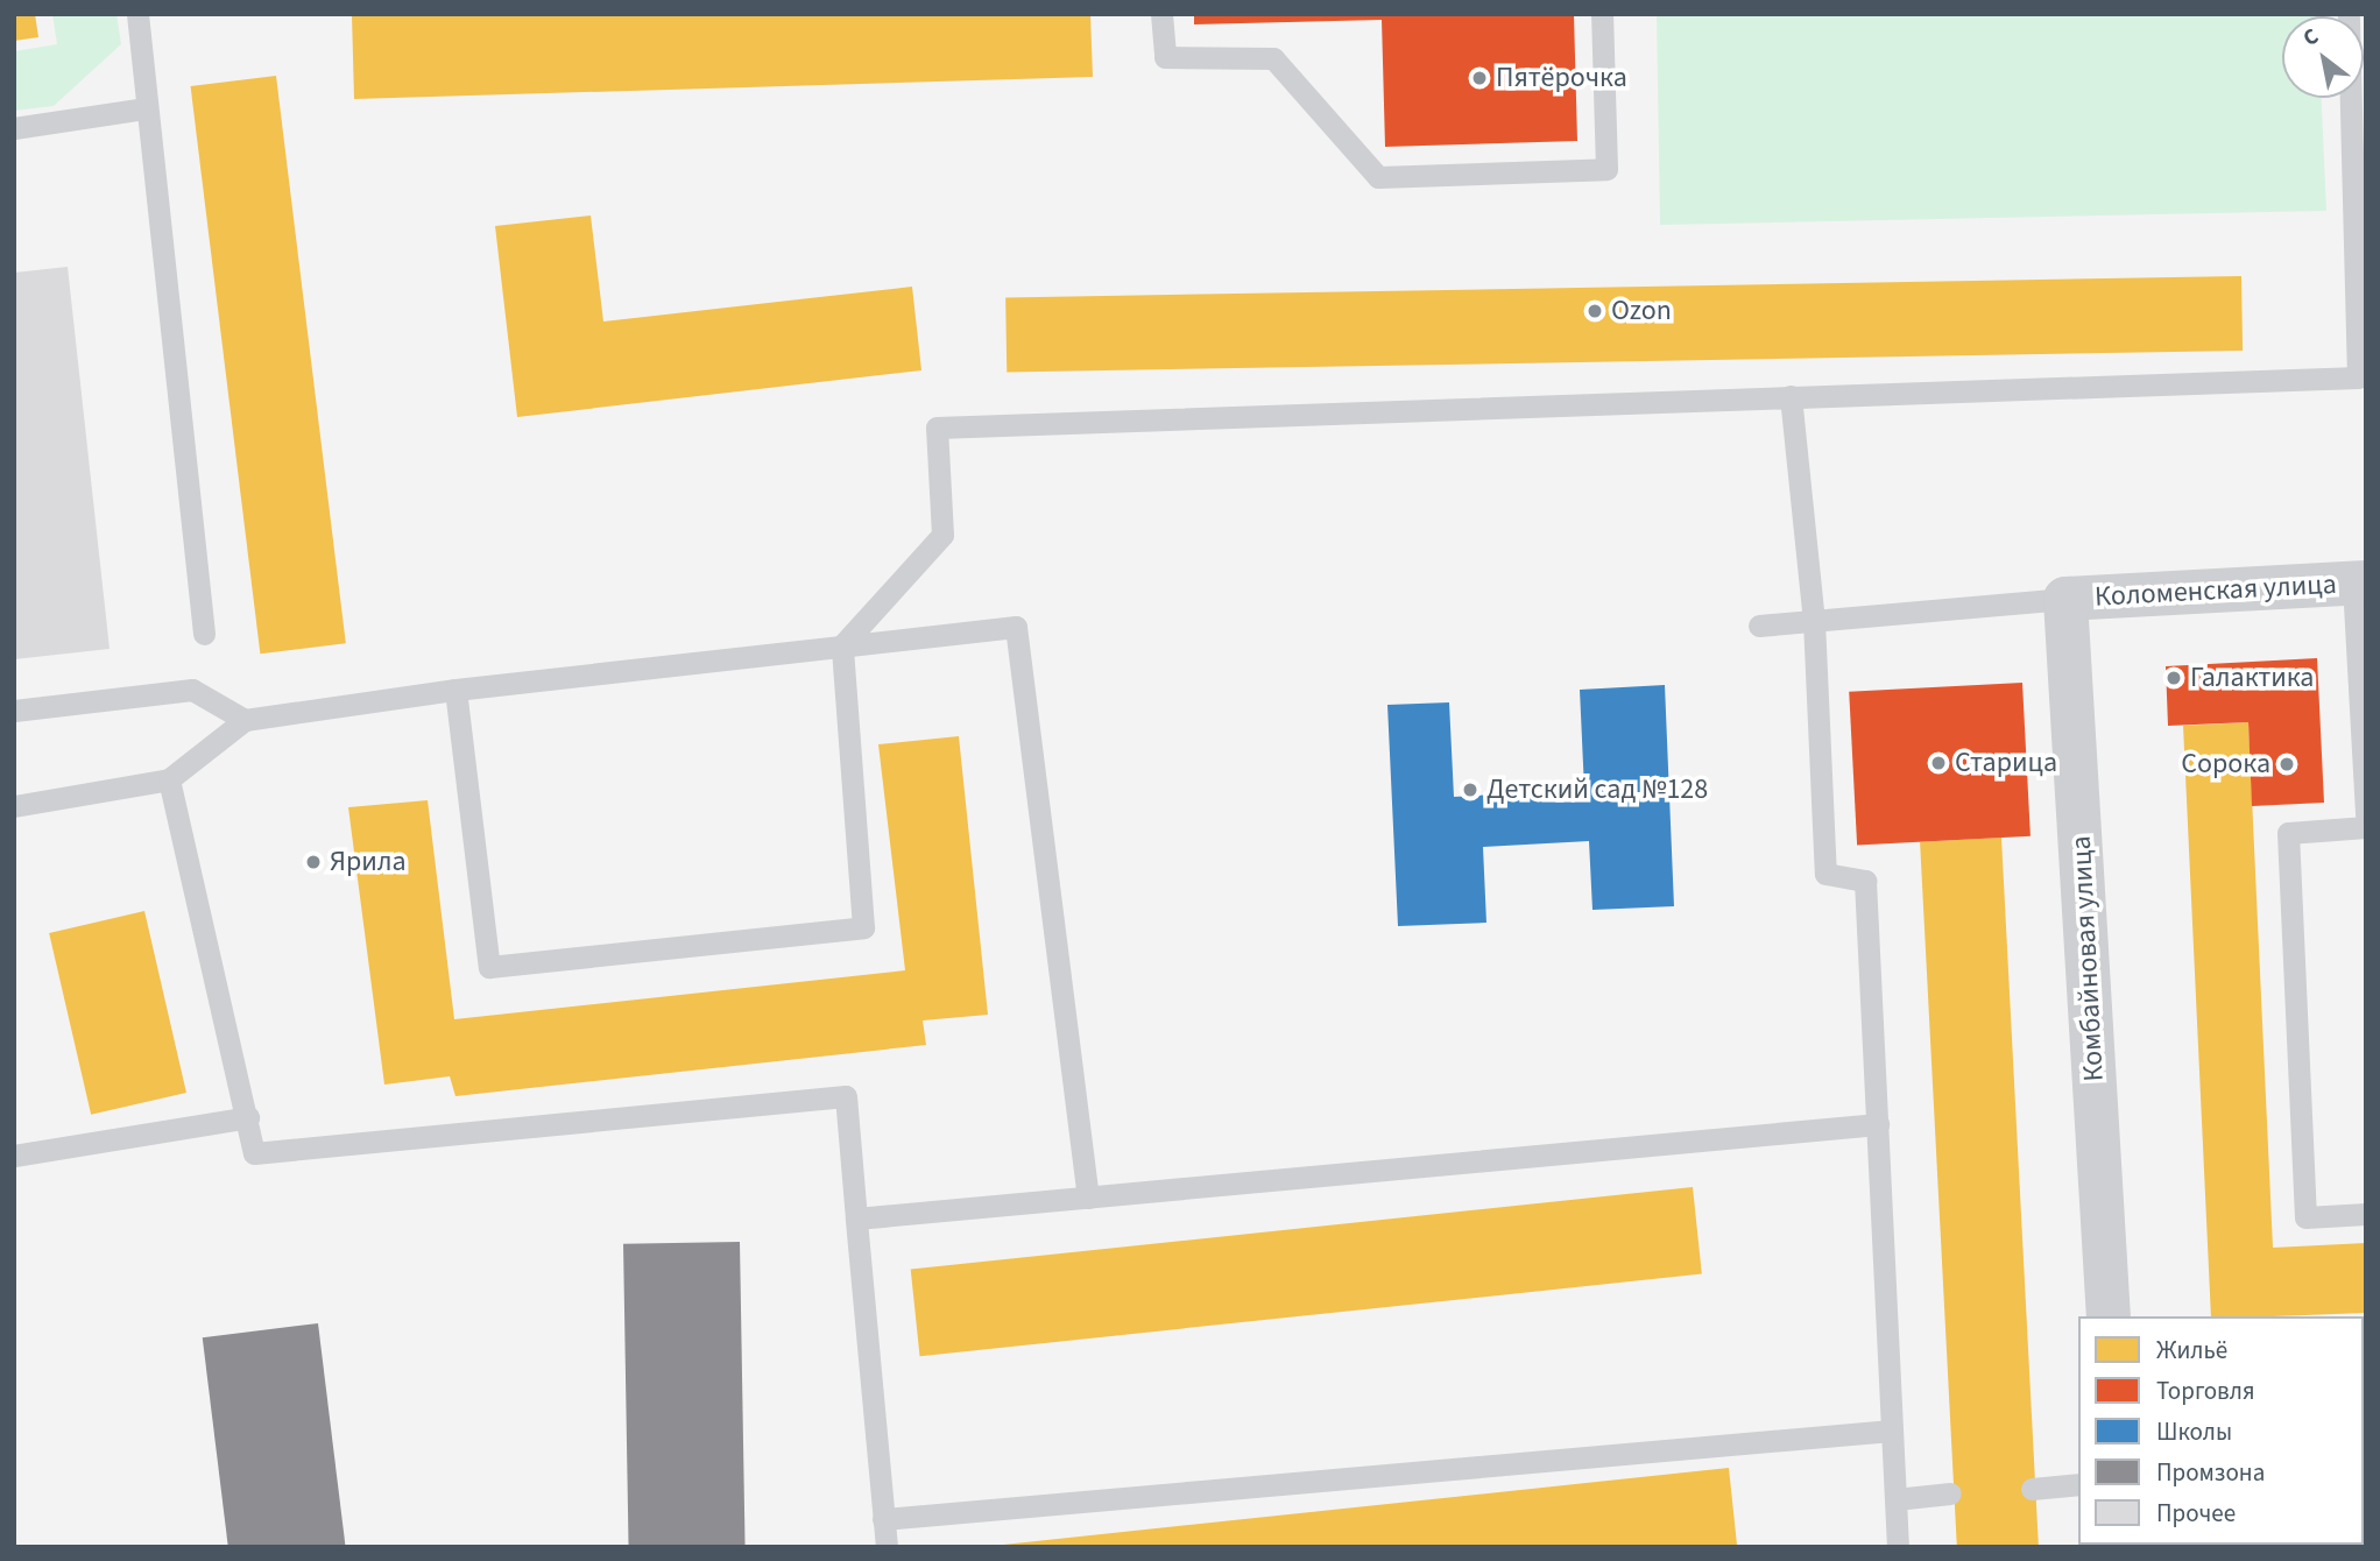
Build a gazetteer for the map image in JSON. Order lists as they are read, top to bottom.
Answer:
{
  "streets": {
    "street": ["Коломенская улица", "Комбайновая улица"]
  },
  "crossings": [
    ["Коломенская улица", "Комбайновая улица"]
  ],
  "places": [
    "Пятёрочка",
    "Ozon",
    "Галактика",
    "Старица",
    "Сорока",
    "Детский сад №128",
    "Ярила"
  ],
  "legend": [
    "Жильё",
    "Торговля",
    "Школы",
    "Промзона",
    "Прочее"
  ],
  "north": "top left"
}
